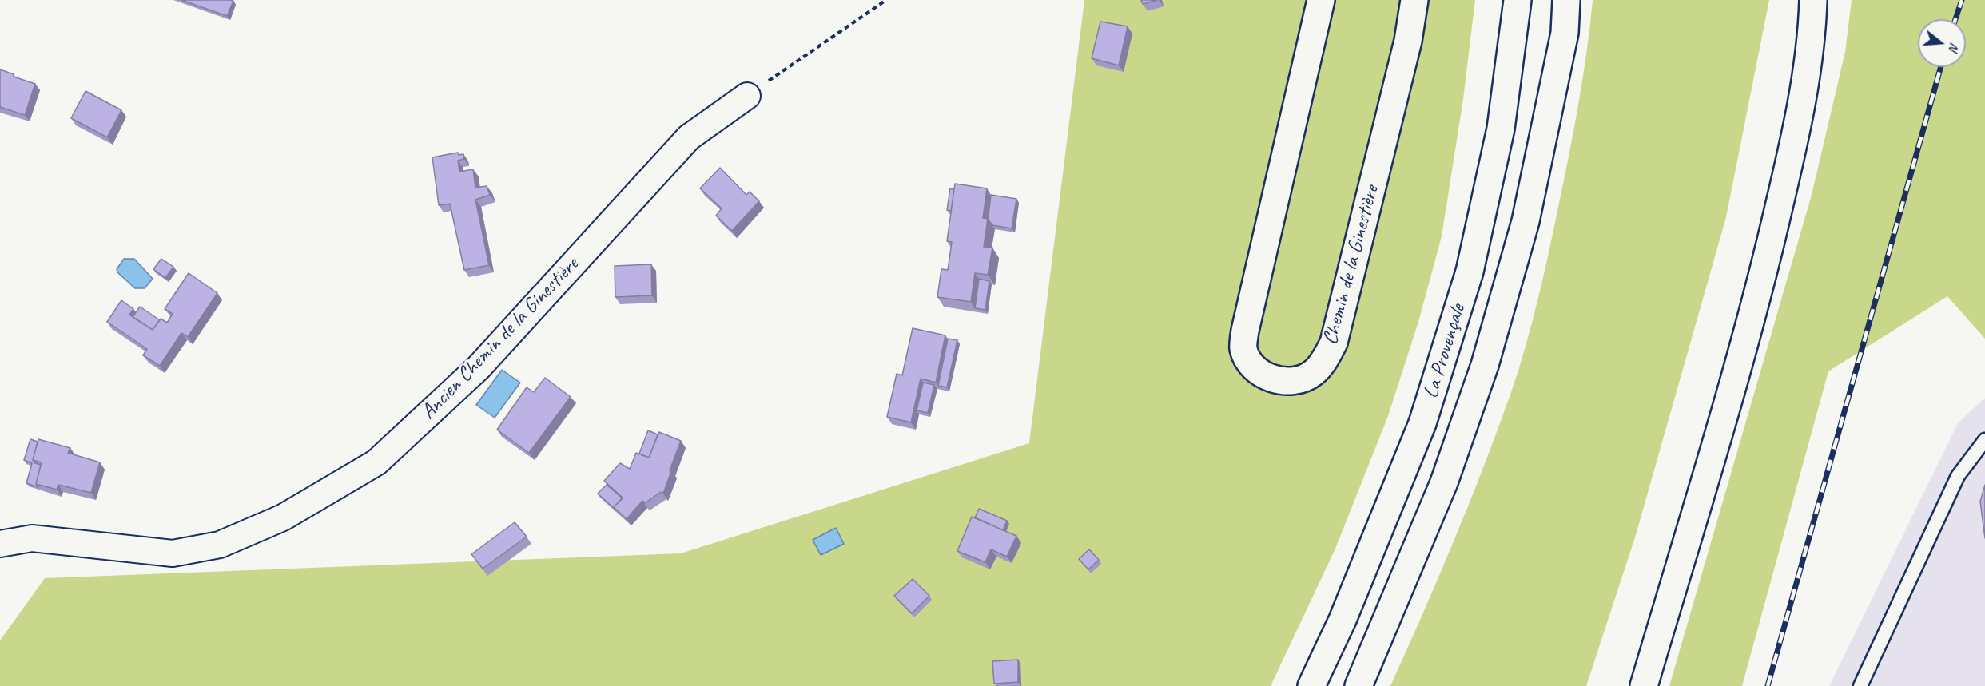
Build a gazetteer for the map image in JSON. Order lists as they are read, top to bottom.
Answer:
{
  "streets": {
    "main road": ["Chemin de la Ginestière", "La Provençale"],
    "street": ["Ancien Chemin de la Ginestière"]
  },
  "north": "right"
}
